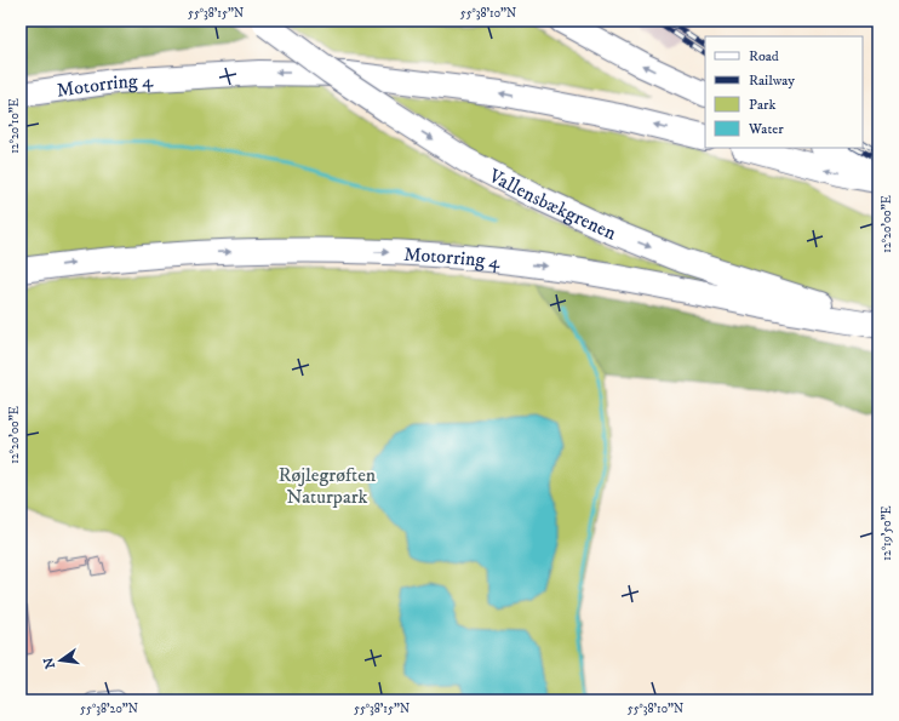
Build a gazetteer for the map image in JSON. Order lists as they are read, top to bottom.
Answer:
{
  "streets": {
    "highway": ["Motorring 4", "Vallensbækgrenen"]
  },
  "crossings": [
    ["Motorring 4", "Vallensbækgrenen"]
  ],
  "parks": ["Røjlegrøften Naturpark"],
  "legend": [
    "Road",
    "Railway",
    "Park",
    "Water"
  ],
  "north": "left",
  "coordinates": [
    "55°38'15\"N",
    "55°38'10\"N",
    "12°20'10\"E",
    "12°20'00\"E",
    "12°19'50\"E",
    "55°38'20\"N"
  ]
}
